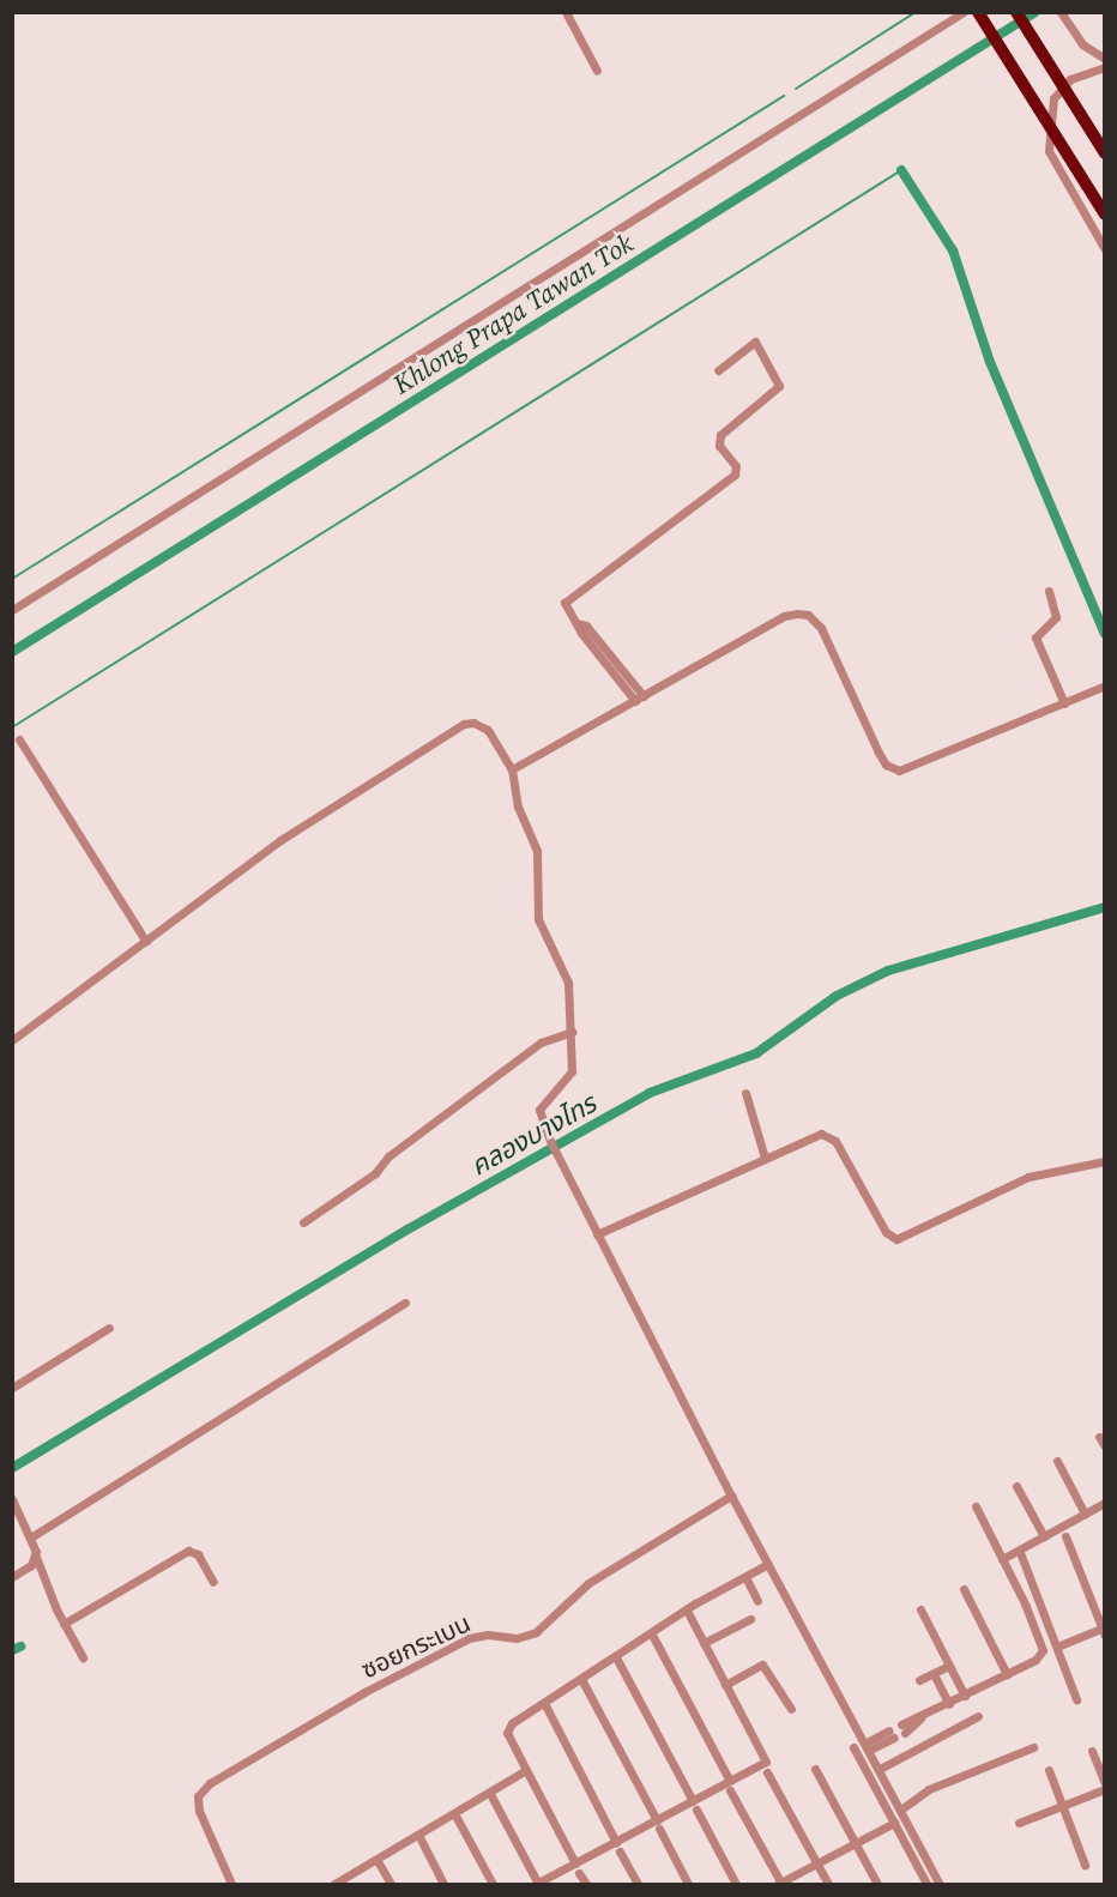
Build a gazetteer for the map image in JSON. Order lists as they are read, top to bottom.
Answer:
{
  "streets": {
    "street": ["ซอยกระเบน"]
  },
  "water": ["Khlong Prapa Tawan Tok", "คลองบางไทร"]
}
